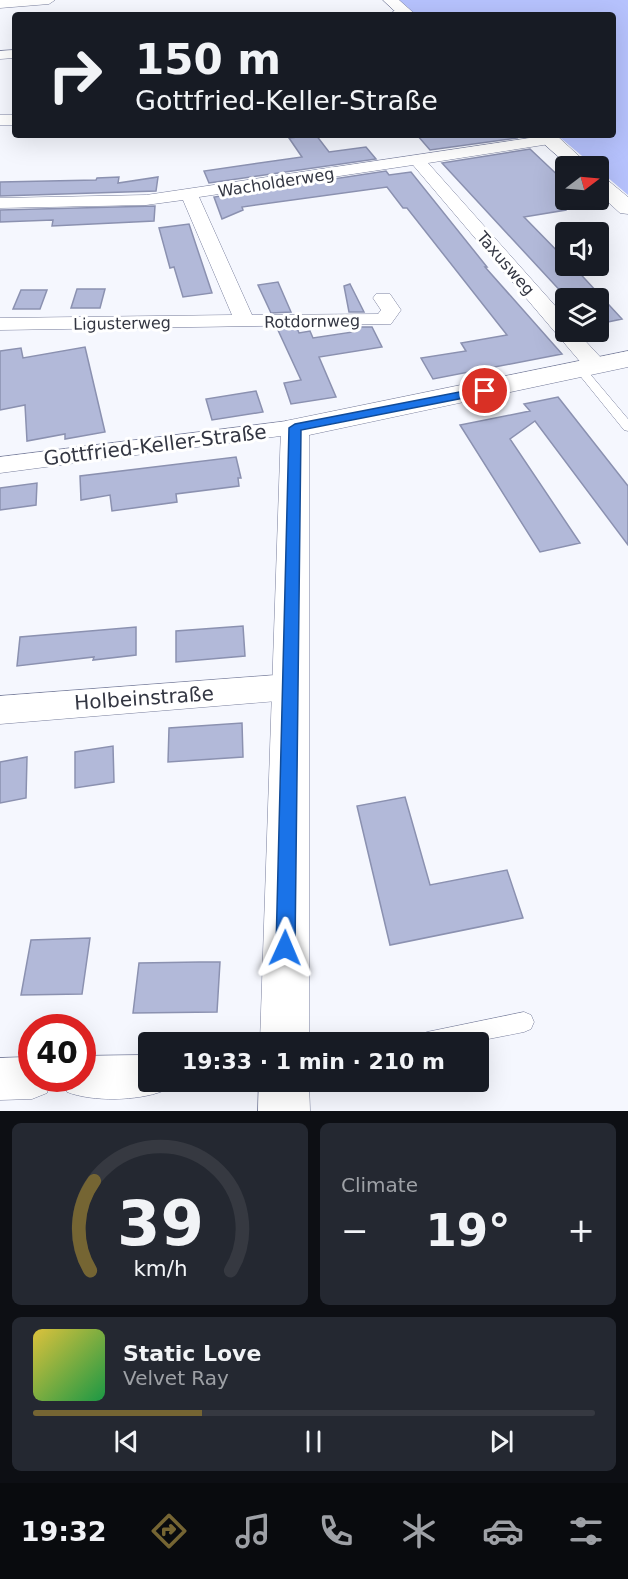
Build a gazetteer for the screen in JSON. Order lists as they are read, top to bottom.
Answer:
{
  "streets": {
    "street": [
      "Wacholderweg",
      "Taxusweg",
      "Rotdornweg",
      "Ligusterweg",
      "Gottfried-Keller-Straße",
      "Holbeinstraße"
    ]
  },
  "crossings": [
    ["Wacholderweg", "Taxusweg"],
    ["Wacholderweg", "Rotdornweg"],
    ["Taxusweg", "Gottfried-Keller-Straße"],
    ["Rotdornweg", "Ligusterweg"]
  ],
  "north": "right",
  "page": {
    "turn": ["150 m", "Gottfried-Keller-Straße"],
    "limit": "40",
    "trip": "19:33 · 1 min · 210 m",
    "tile": "Climate",
    "heat": ["−", "19°", "+"],
    "song": ["Static Love", "Velvet Ray"],
    "tabs": "19:32",
    "gauge": ["39", "km/h"]
  }
}
